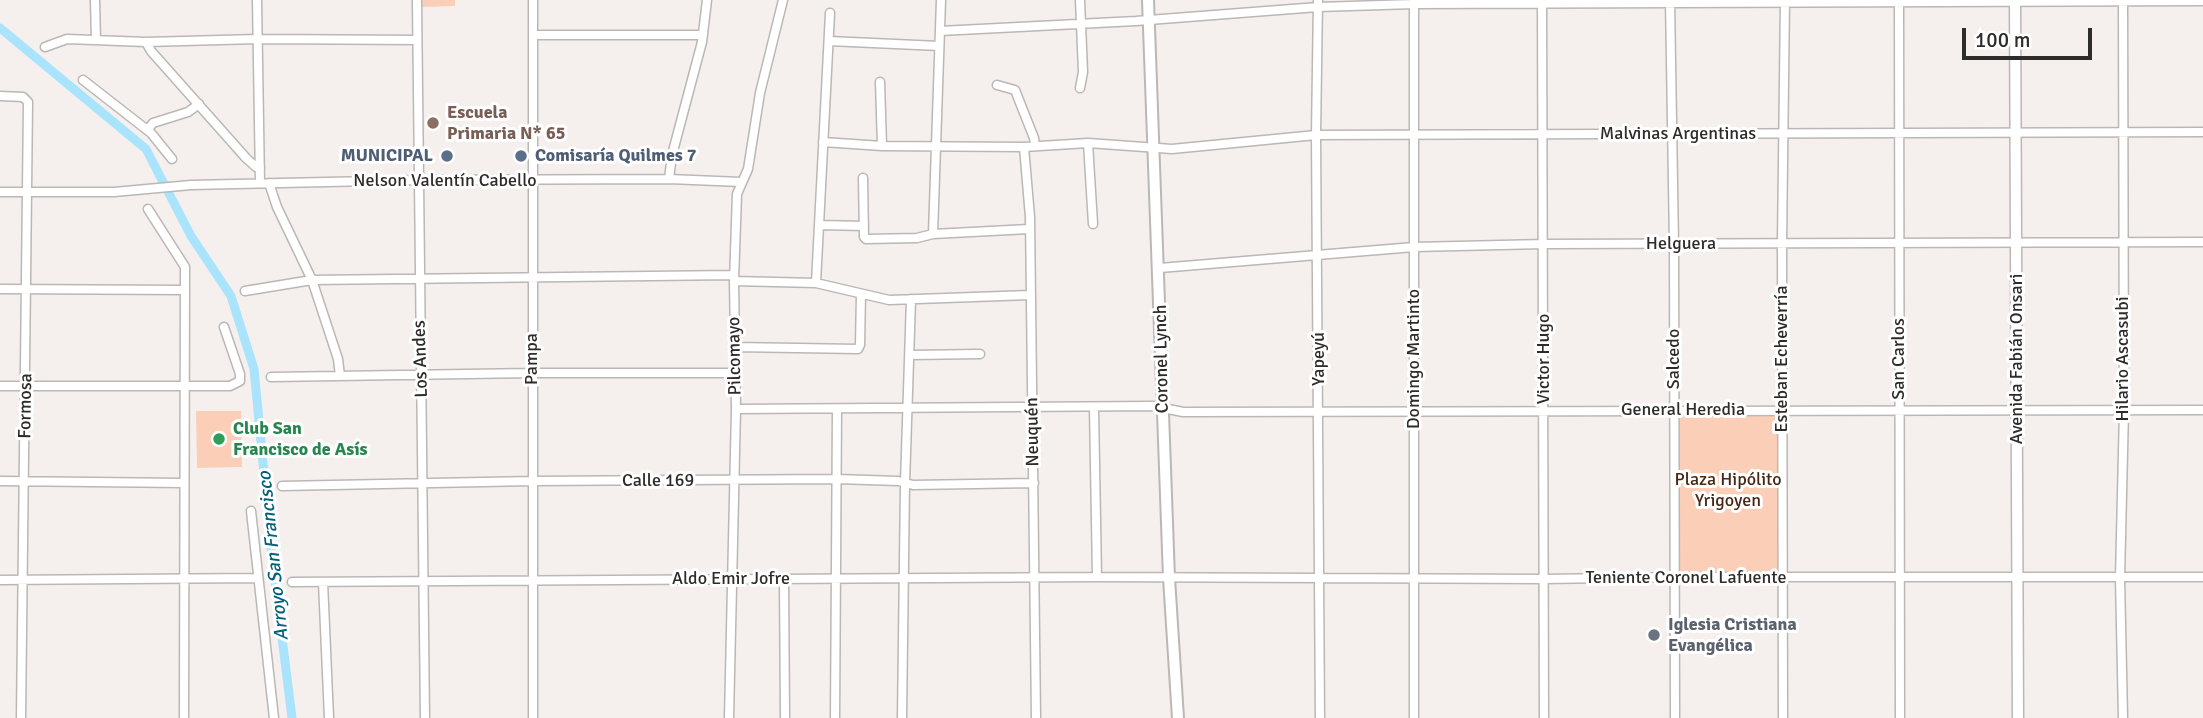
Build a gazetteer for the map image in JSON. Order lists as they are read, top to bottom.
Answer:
{
  "streets": {
    "main road": ["Coronel Lynch"],
    "street": [
      "Malvinas Argentinas",
      "Nelson Valentín Cabello",
      "Helguera",
      "Pilcomayo",
      "Los Andes",
      "Pampa",
      "Yapeyú",
      "Domingo Martinto",
      "Victor Hugo",
      "Salcedo",
      "Esteban Echeverría",
      "San Carlos",
      "Avenida Fabián Onsari",
      "Hilario Ascasubi",
      "Formosa",
      "General Heredia",
      "Neuquén",
      "Calle 169",
      "Teniente Coronel Lafuente",
      "Aldo Emir Jofre"
    ]
  },
  "crossings": [
    ["Malvinas Argentinas", "Coronel Lynch"],
    ["Malvinas Argentinas", "Yapeyú"],
    ["Malvinas Argentinas", "Domingo Martinto"],
    ["Malvinas Argentinas", "Victor Hugo"],
    ["Malvinas Argentinas", "Salcedo"],
    ["Malvinas Argentinas", "Esteban Echeverría"],
    ["Malvinas Argentinas", "San Carlos"],
    ["Malvinas Argentinas", "Avenida Fabián Onsari"],
    ["Malvinas Argentinas", "Hilario Ascasubi"],
    ["Nelson Valentín Cabello", "Pilcomayo"],
    ["Nelson Valentín Cabello", "Los Andes"],
    ["Nelson Valentín Cabello", "Pampa"],
    ["Nelson Valentín Cabello", "Formosa"],
    ["Helguera", "Coronel Lynch"],
    ["Helguera", "Yapeyú"],
    ["Helguera", "Domingo Martinto"],
    ["Helguera", "Victor Hugo"],
    ["Helguera", "Salcedo"],
    ["Helguera", "Esteban Echeverría"],
    ["Helguera", "San Carlos"],
    ["Helguera", "Avenida Fabián Onsari"],
    ["Helguera", "Hilario Ascasubi"],
    ["Pilcomayo", "General Heredia"],
    ["Pilcomayo", "Calle 169"],
    ["Pilcomayo", "Aldo Emir Jofre"],
    ["Los Andes", "Calle 169"],
    ["Los Andes", "Aldo Emir Jofre"],
    ["Pampa", "Calle 169"],
    ["Pampa", "Aldo Emir Jofre"],
    ["Coronel Lynch", "General Heredia"],
    ["Coronel Lynch", "Teniente Coronel Lafuente"],
    ["Coronel Lynch", "Aldo Emir Jofre"],
    ["Yapeyú", "General Heredia"],
    ["Yapeyú", "Teniente Coronel Lafuente"],
    ["Domingo Martinto", "General Heredia"],
    ["Domingo Martinto", "Teniente Coronel Lafuente"],
    ["Victor Hugo", "General Heredia"],
    ["Victor Hugo", "Teniente Coronel Lafuente"],
    ["Salcedo", "General Heredia"],
    ["Salcedo", "Teniente Coronel Lafuente"],
    ["Esteban Echeverría", "General Heredia"],
    ["Esteban Echeverría", "Teniente Coronel Lafuente"],
    ["San Carlos", "General Heredia"],
    ["San Carlos", "Teniente Coronel Lafuente"],
    ["Avenida Fabián Onsari", "General Heredia"],
    ["Avenida Fabián Onsari", "Teniente Coronel Lafuente"],
    ["Hilario Ascasubi", "General Heredia"],
    ["Hilario Ascasubi", "Teniente Coronel Lafuente"],
    ["General Heredia", "Neuquén"],
    ["Neuquén", "Calle 169"],
    ["Neuquén", "Aldo Emir Jofre"],
    ["Teniente Coronel Lafuente", "Aldo Emir Jofre"]
  ],
  "water": ["Arroyo San Francisco"],
  "parks": ["Plaza Hipólito Yrigoyen"],
  "places": [
    "Escuela Primaria N* 65",
    "MUNICIPAL",
    "Comisaría Quilmes 7",
    "Club San Francisco de Asís",
    "Iglesia Cristiana Evangélica"
  ],
  "scale_bar": "100 m"
}
